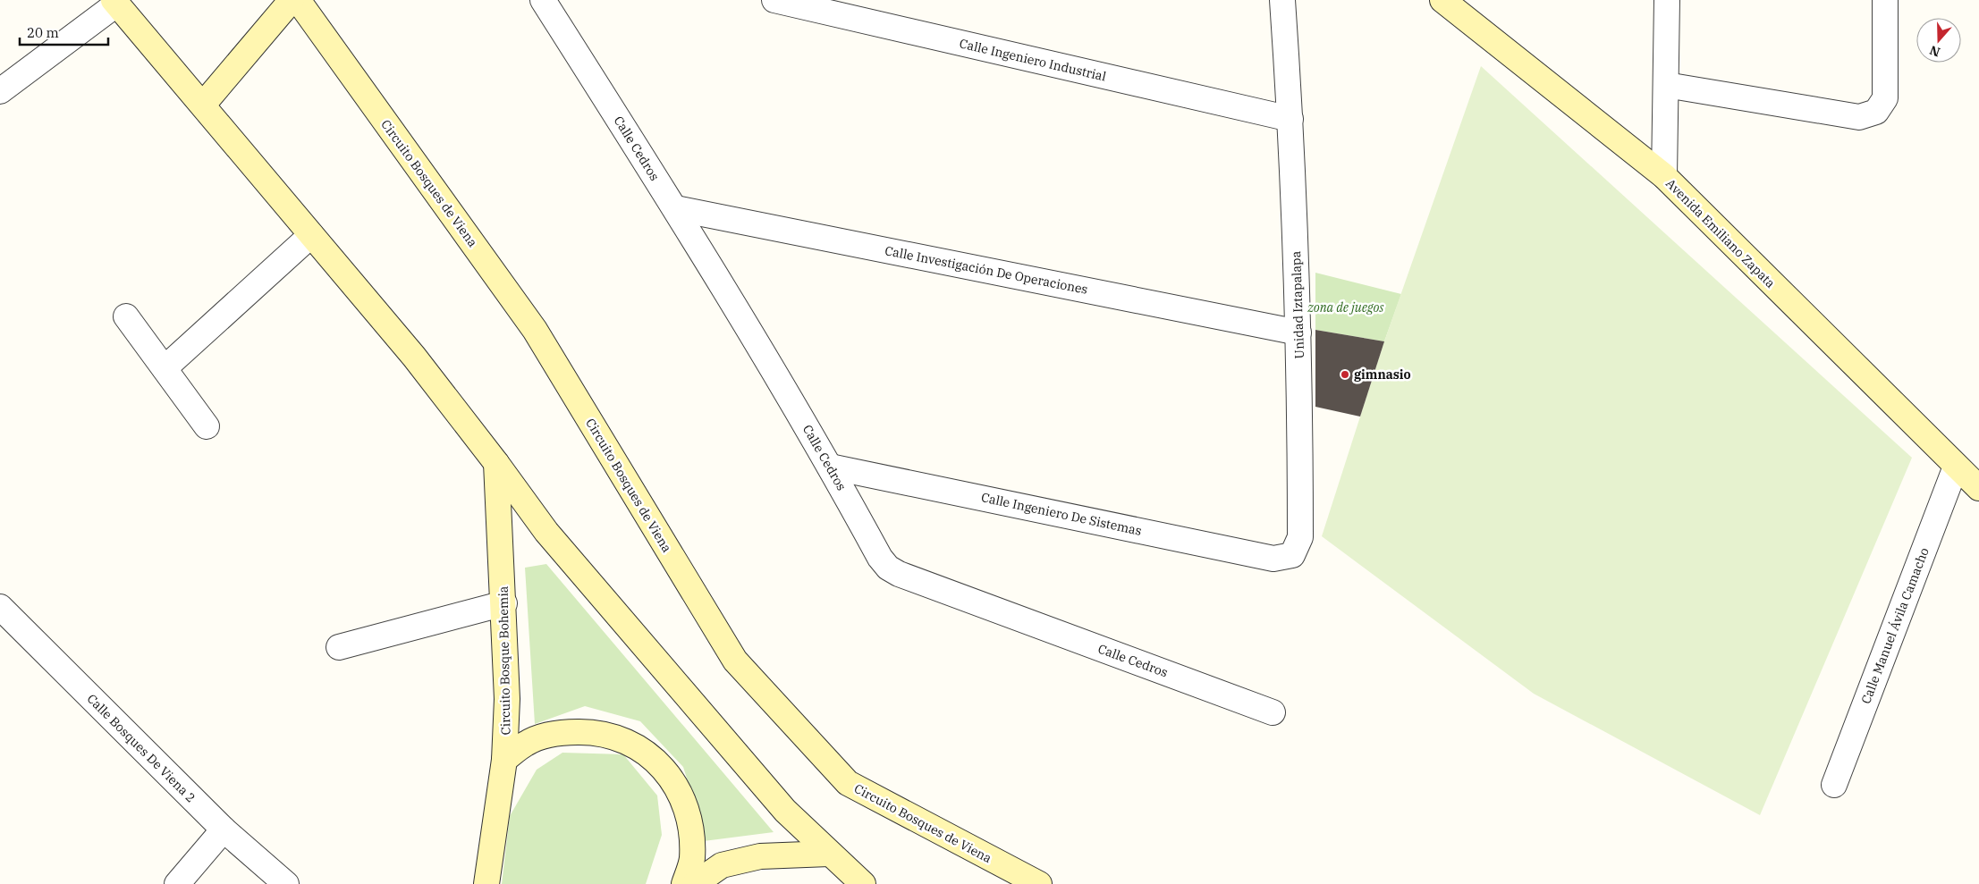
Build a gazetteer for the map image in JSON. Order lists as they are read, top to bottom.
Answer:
{
  "streets": {
    "main road": ["Circuito Bosques de Viena", "Avenida Emiliano Zapata", "Circuito Bosque Bohemia"],
    "street": [
      "Calle Ingeniero Industrial",
      "Calle Cedros",
      "Calle Investigación De Operaciones",
      "Unidad Iztapalapa",
      "Calle Ingeniero De Sistemas",
      "Calle Manuel Ávila Camacho",
      "Calle Bosques De Viena 2"
    ]
  },
  "crossings": [
    ["Calle Ingeniero Industrial", "Unidad Iztapalapa"],
    ["Calle Cedros", "Calle Investigación De Operaciones"],
    ["Calle Cedros", "Calle Ingeniero De Sistemas"],
    ["Avenida Emiliano Zapata", "Calle Manuel Ávila Camacho"],
    ["Calle Investigación De Operaciones", "Unidad Iztapalapa"],
    ["Unidad Iztapalapa", "Calle Ingeniero De Sistemas"]
  ],
  "parks": ["zona de juegos"],
  "places": ["gimnasio"],
  "scale_bar": "20 m",
  "north": "bottom"
}
